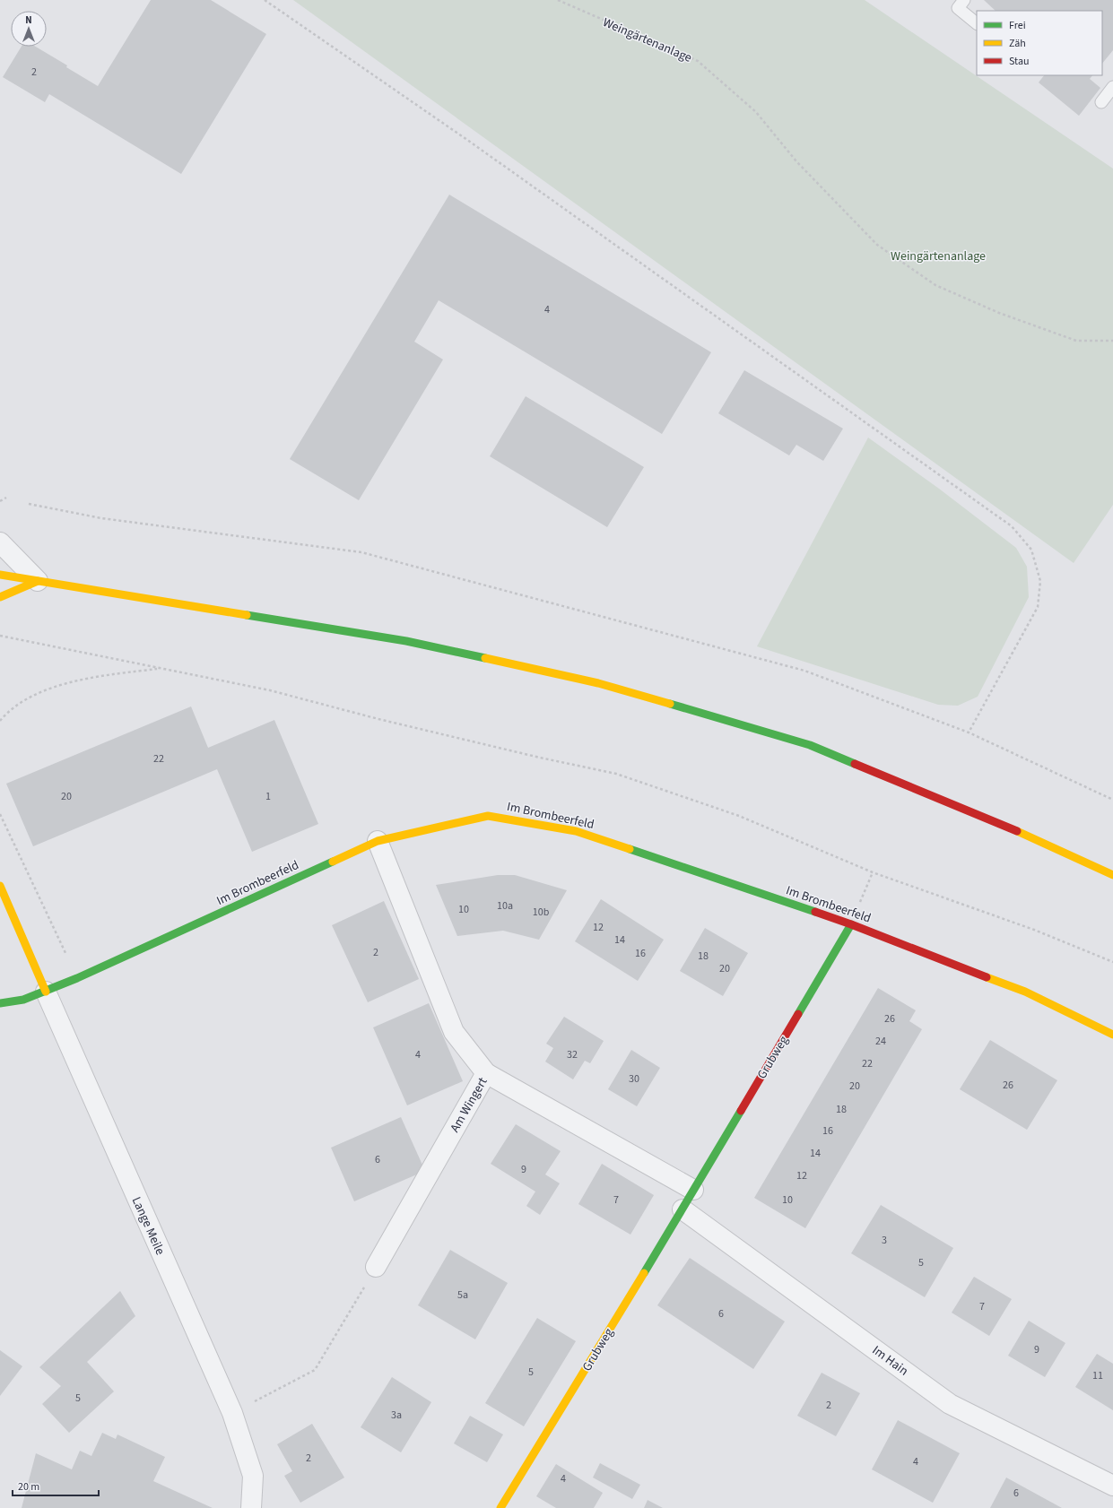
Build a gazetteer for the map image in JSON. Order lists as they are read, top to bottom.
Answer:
{
  "streets": {
    "street": [
      "Im Brombeerfeld",
      "Grubweg",
      "Am Wingert",
      "Lange Meile",
      "Im Hain"
    ],
    "path": ["Weingärtenanlage"]
  },
  "crossings": [
    ["Im Brombeerfeld", "Grubweg"],
    ["Im Brombeerfeld", "Am Wingert"],
    ["Im Brombeerfeld", "Lange Meile"],
    ["Grubweg", "Im Hain"]
  ],
  "parks": ["Weingärtenanlage"],
  "house_numbers": [
    "2",
    "4",
    "22",
    "20",
    "1",
    "10a",
    "10",
    "10b",
    "12",
    "14",
    "2",
    "16",
    "18",
    "20",
    "26",
    "24",
    "4",
    "32",
    "22",
    "30",
    "26",
    "20",
    "18",
    "16",
    "14",
    "6",
    "9",
    "12",
    "7",
    "10",
    "3",
    "5",
    "5a",
    "7",
    "6",
    "9",
    "5",
    "11",
    "5",
    "2",
    "3a",
    "2",
    "4",
    "4",
    "6"
  ],
  "legend": ["Frei", "Zäh", "Stau"],
  "scale_bar": "20 m",
  "north": "top"
}
